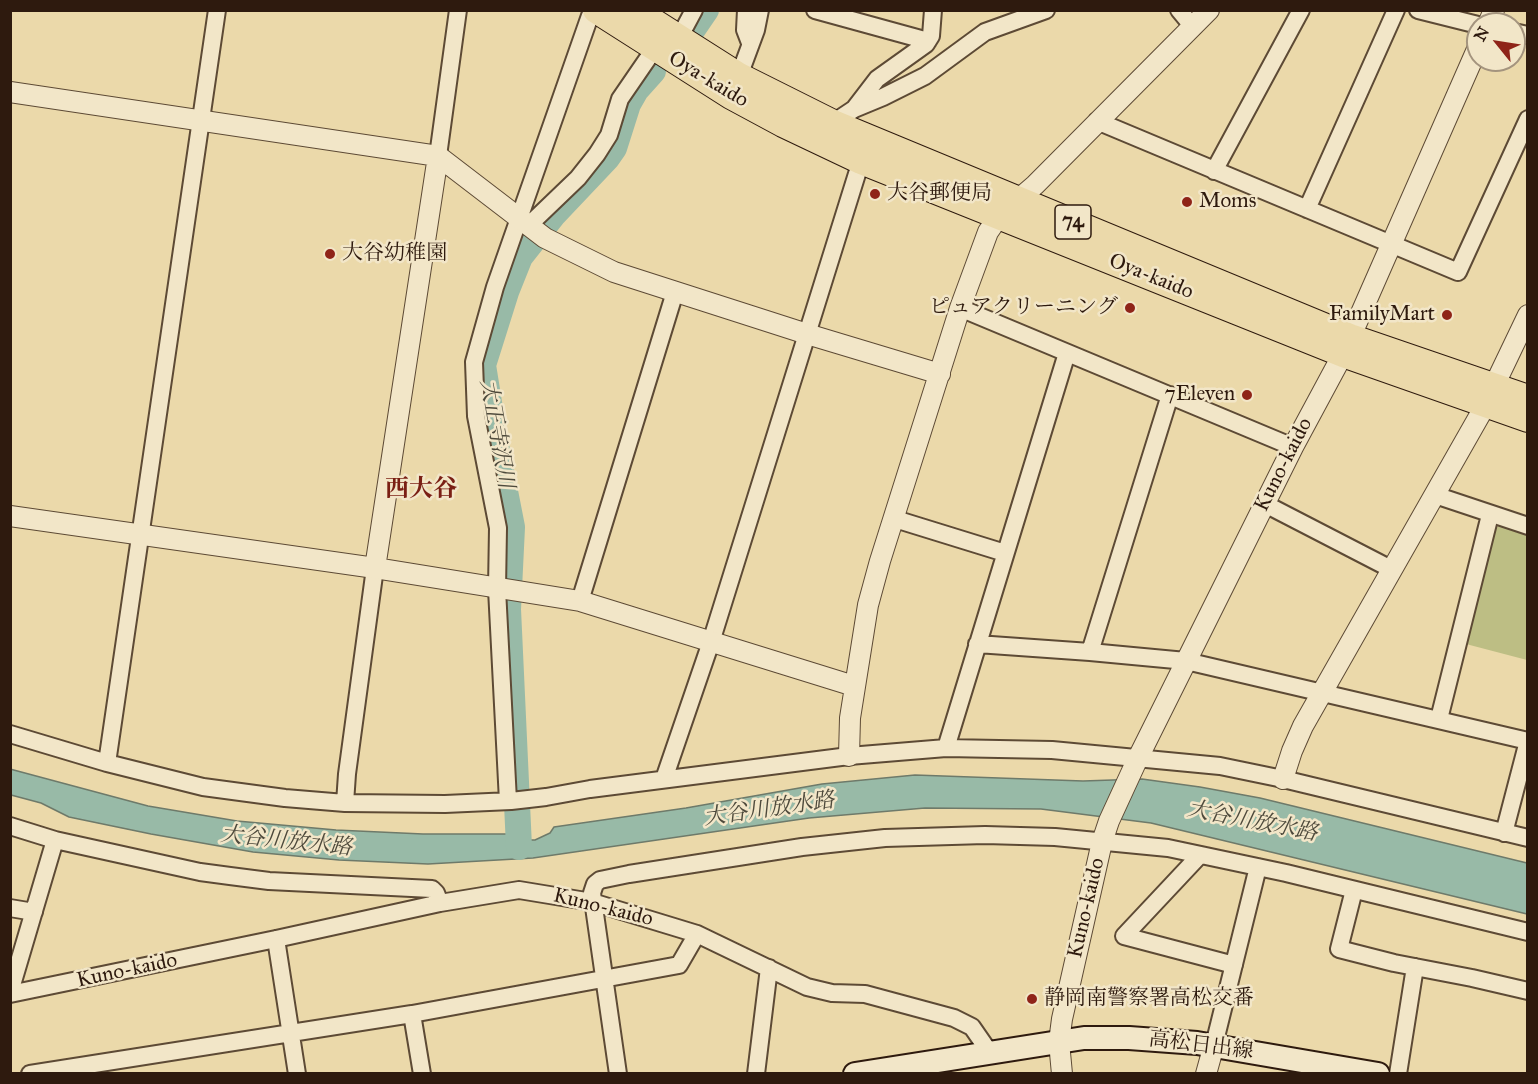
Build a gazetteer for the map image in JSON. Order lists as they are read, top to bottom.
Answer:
{
  "streets": {
    "main road": ["Oya-kaido", "74", "高松日出線"],
    "street": ["Kuno-kaido"]
  },
  "crossings": [
    ["Oya-kaido", "Kuno-kaido"],
    ["Kuno-kaido", "高松日出線"]
  ],
  "districts": ["西大谷"],
  "water": ["大正寺沢川", "大谷川放水路"],
  "places": [
    "大谷郵便局",
    "Moms",
    "大谷幼稚園",
    "ピュアクリーニング",
    "FamilyMart",
    "7Eleven",
    "静岡南警察署高松交番"
  ],
  "north": "top left"
}
